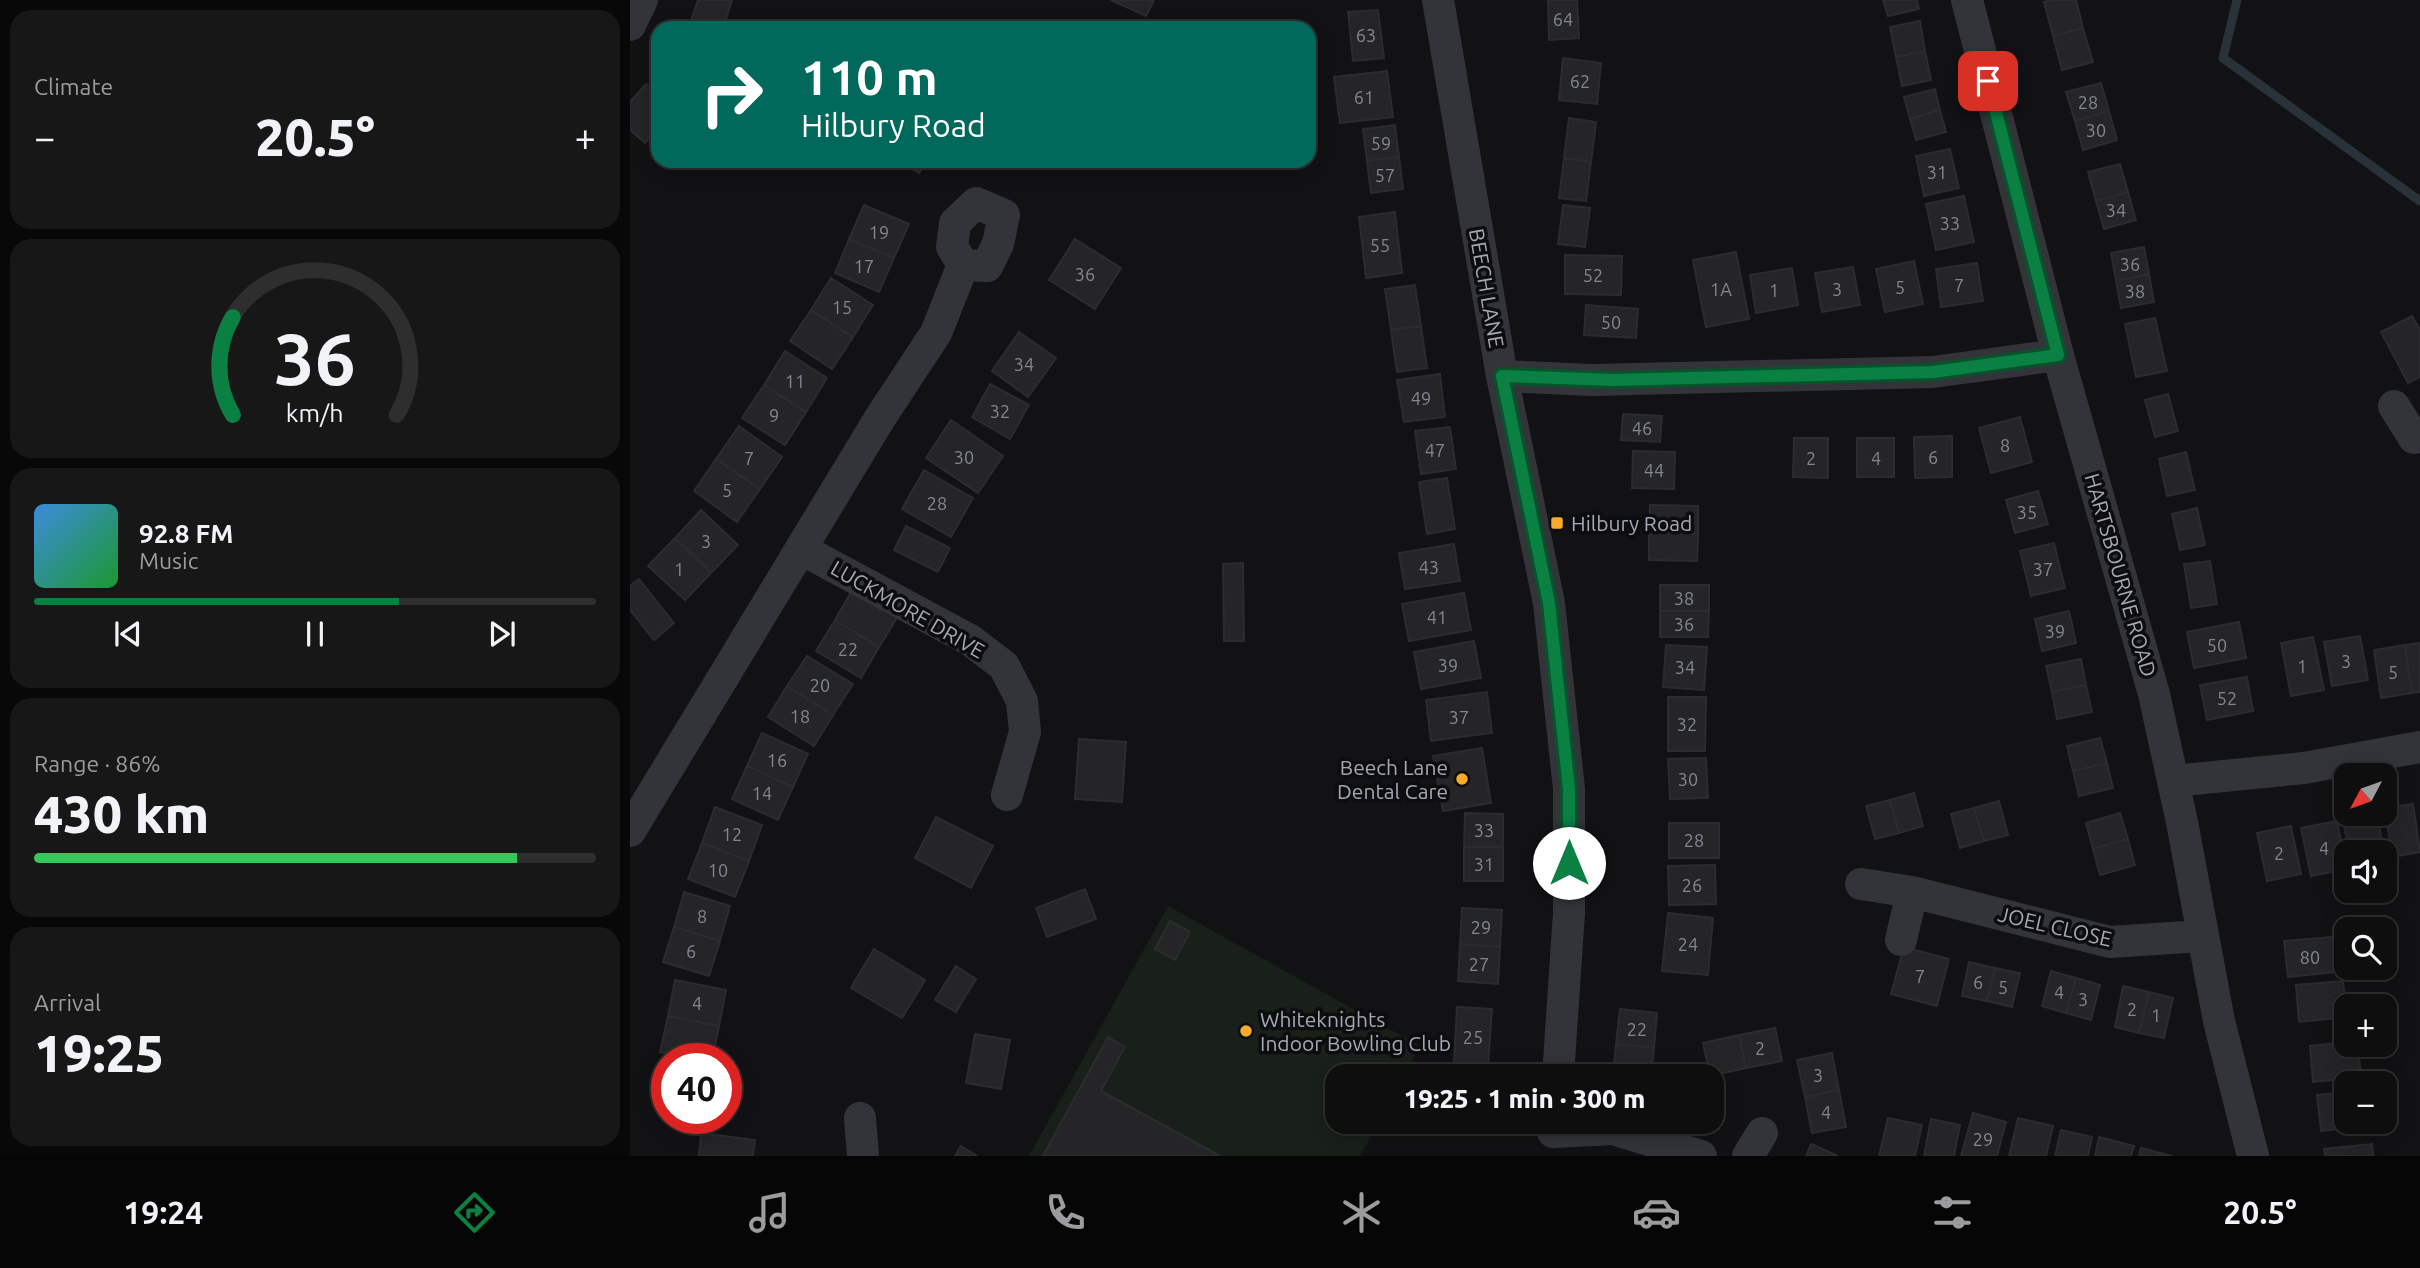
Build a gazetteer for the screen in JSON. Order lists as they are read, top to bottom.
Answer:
{
  "streets": {
    "street": [
      "BEECH LANE",
      "HARTSBOURNE ROAD",
      "LUCKMORE DRIVE",
      "JOEL CLOSE"
    ]
  },
  "crossings": [
    ["HARTSBOURNE ROAD", "JOEL CLOSE"]
  ],
  "places": {
    "transit": ["Hilbury Road"],
    "other": ["Beech Lane Dental Care", "Whiteknights Indoor Bowling Club"]
  },
  "house_numbers": [
    "64",
    "63",
    "62",
    "61",
    "28",
    "30",
    "59",
    "31",
    "57",
    "34",
    "33",
    "19",
    "55",
    "36",
    "17",
    "36",
    "52",
    "7",
    "5",
    "1A",
    "3",
    "1",
    "38",
    "15",
    "50",
    "34",
    "11",
    "49",
    "32",
    "9",
    "46",
    "8",
    "47",
    "30",
    "6",
    "7",
    "2",
    "4",
    "44",
    "5",
    "28",
    "35",
    "3",
    "43",
    "1",
    "37",
    "38",
    "41",
    "36",
    "39",
    "50",
    "22",
    "3",
    "39",
    "1",
    "34",
    "5",
    "20",
    "52",
    "18",
    "37",
    "32",
    "16",
    "30",
    "14",
    "33",
    "12",
    "28",
    "4",
    "2",
    "31",
    "10",
    "26",
    "8",
    "29",
    "24",
    "6",
    "80",
    "27",
    "7",
    "6",
    "5",
    "4",
    "3",
    "4",
    "2",
    "1",
    "22",
    "25",
    "2",
    "3",
    "4",
    "29"
  ],
  "north": "bottom left",
  "page": {
    "tile": [
      "Climate",
      ["Range · 86%", "430 km"],
      ["Arrival", "19:25"]
    ],
    "turn": ["110 m", "Hilbury Road"],
    "heat": ["−", "20.5°", "+"],
    "song": ["92.8 FM", "Music"],
    "map_buttons": ["+", "−"],
    "limit": "40",
    "trip": "19:25 · 1 min · 300 m",
    "tabs": ["19:24", "20.5°"],
    "gauge": ["36", "km/h"]
  }
}
